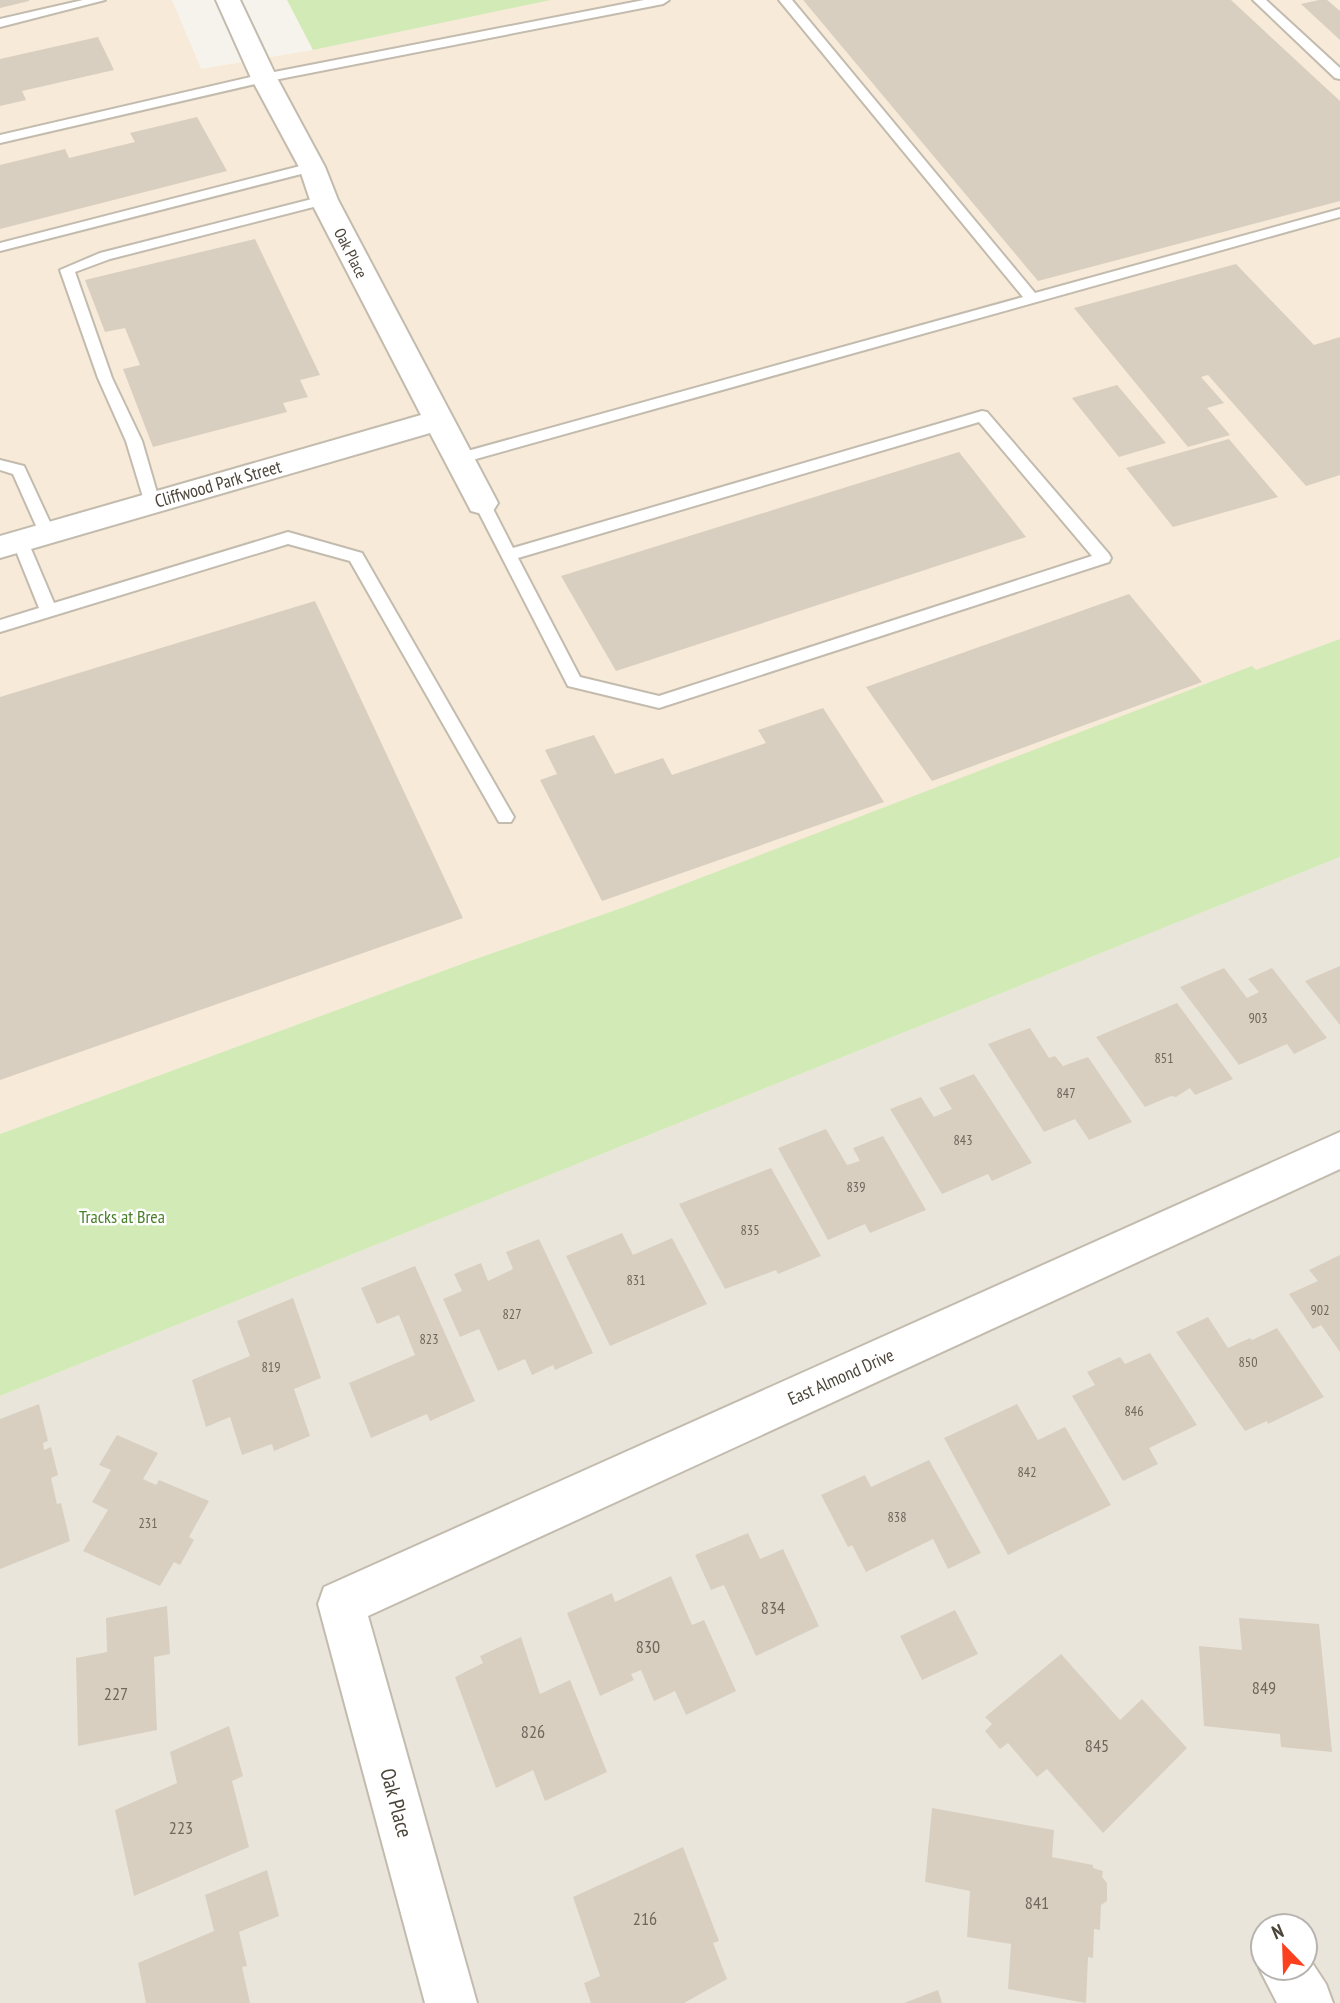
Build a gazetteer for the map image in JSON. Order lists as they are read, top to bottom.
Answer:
{
  "streets": {
    "street": ["Oak Place", "Cliffwood Park Street", "East Almond Drive"]
  },
  "crossings": [
    ["Oak Place", "Cliffwood Park Street"],
    ["Oak Place", "East Almond Drive"]
  ],
  "parks": ["Tracks at Brea"],
  "house_numbers": [
    "903",
    "851",
    "847",
    "843",
    "839",
    "835",
    "831",
    "902",
    "827",
    "823",
    "850",
    "819",
    "846",
    "842",
    "838",
    "231",
    "834",
    "830",
    "849",
    "227",
    "826",
    "845",
    "223",
    "841",
    "216"
  ],
  "north": "top left"
}
